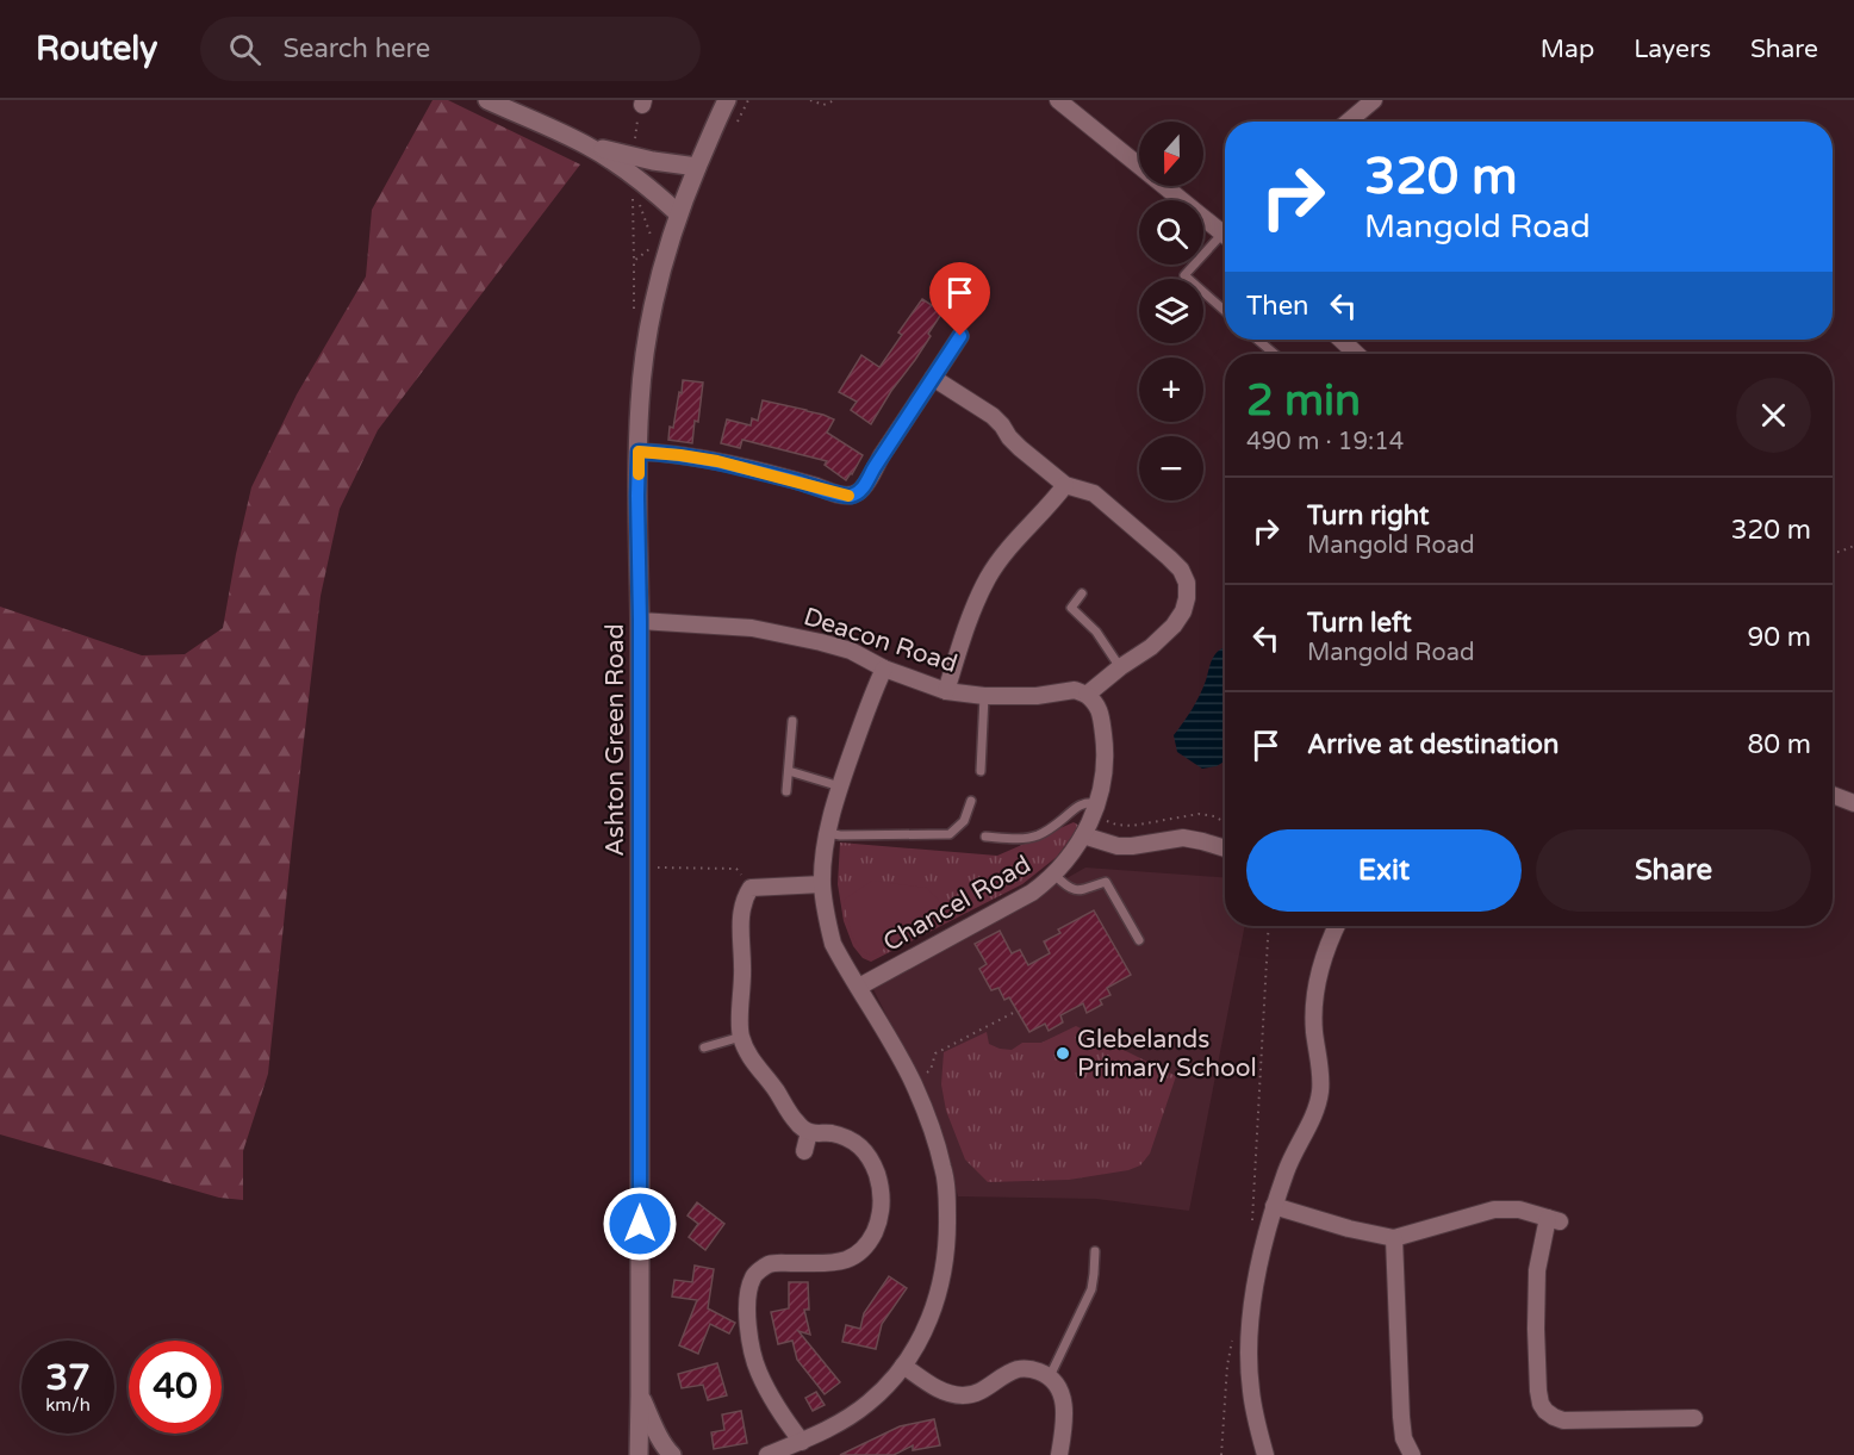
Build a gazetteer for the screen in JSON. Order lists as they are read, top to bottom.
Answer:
{
  "streets": {
    "street": ["Deacon Road", "Ashton Green Road", "Chancel Road"]
  },
  "crossings": [
    ["Deacon Road", "Ashton Green Road"],
    ["Deacon Road", "Chancel Road"]
  ],
  "places": ["Glebelands Primary School"],
  "north": "bottom",
  "page": {
    "header": "Routely",
    "search": "Search here",
    "nav": ["Map", "Layers", "Share"],
    "map_buttons": ["+", "−"],
    "turn": ["320 m", "Mangold Road"],
    "then": "Then",
    "heading": ["2 min", "490 m · 19:14"],
    "list": [
      {
        "name": "Turn right",
        "note": "Mangold Road",
        "value": "320 m"
      },
      {
        "name": "Turn left",
        "note": "Mangold Road",
        "value": "90 m"
      },
      {
        "name": "Arrive at destination",
        "value": "80 m"
      }
    ],
    "buttons": ["Exit", "Share"],
    "speed": "37 km/h",
    "limit": "40"
  }
}
